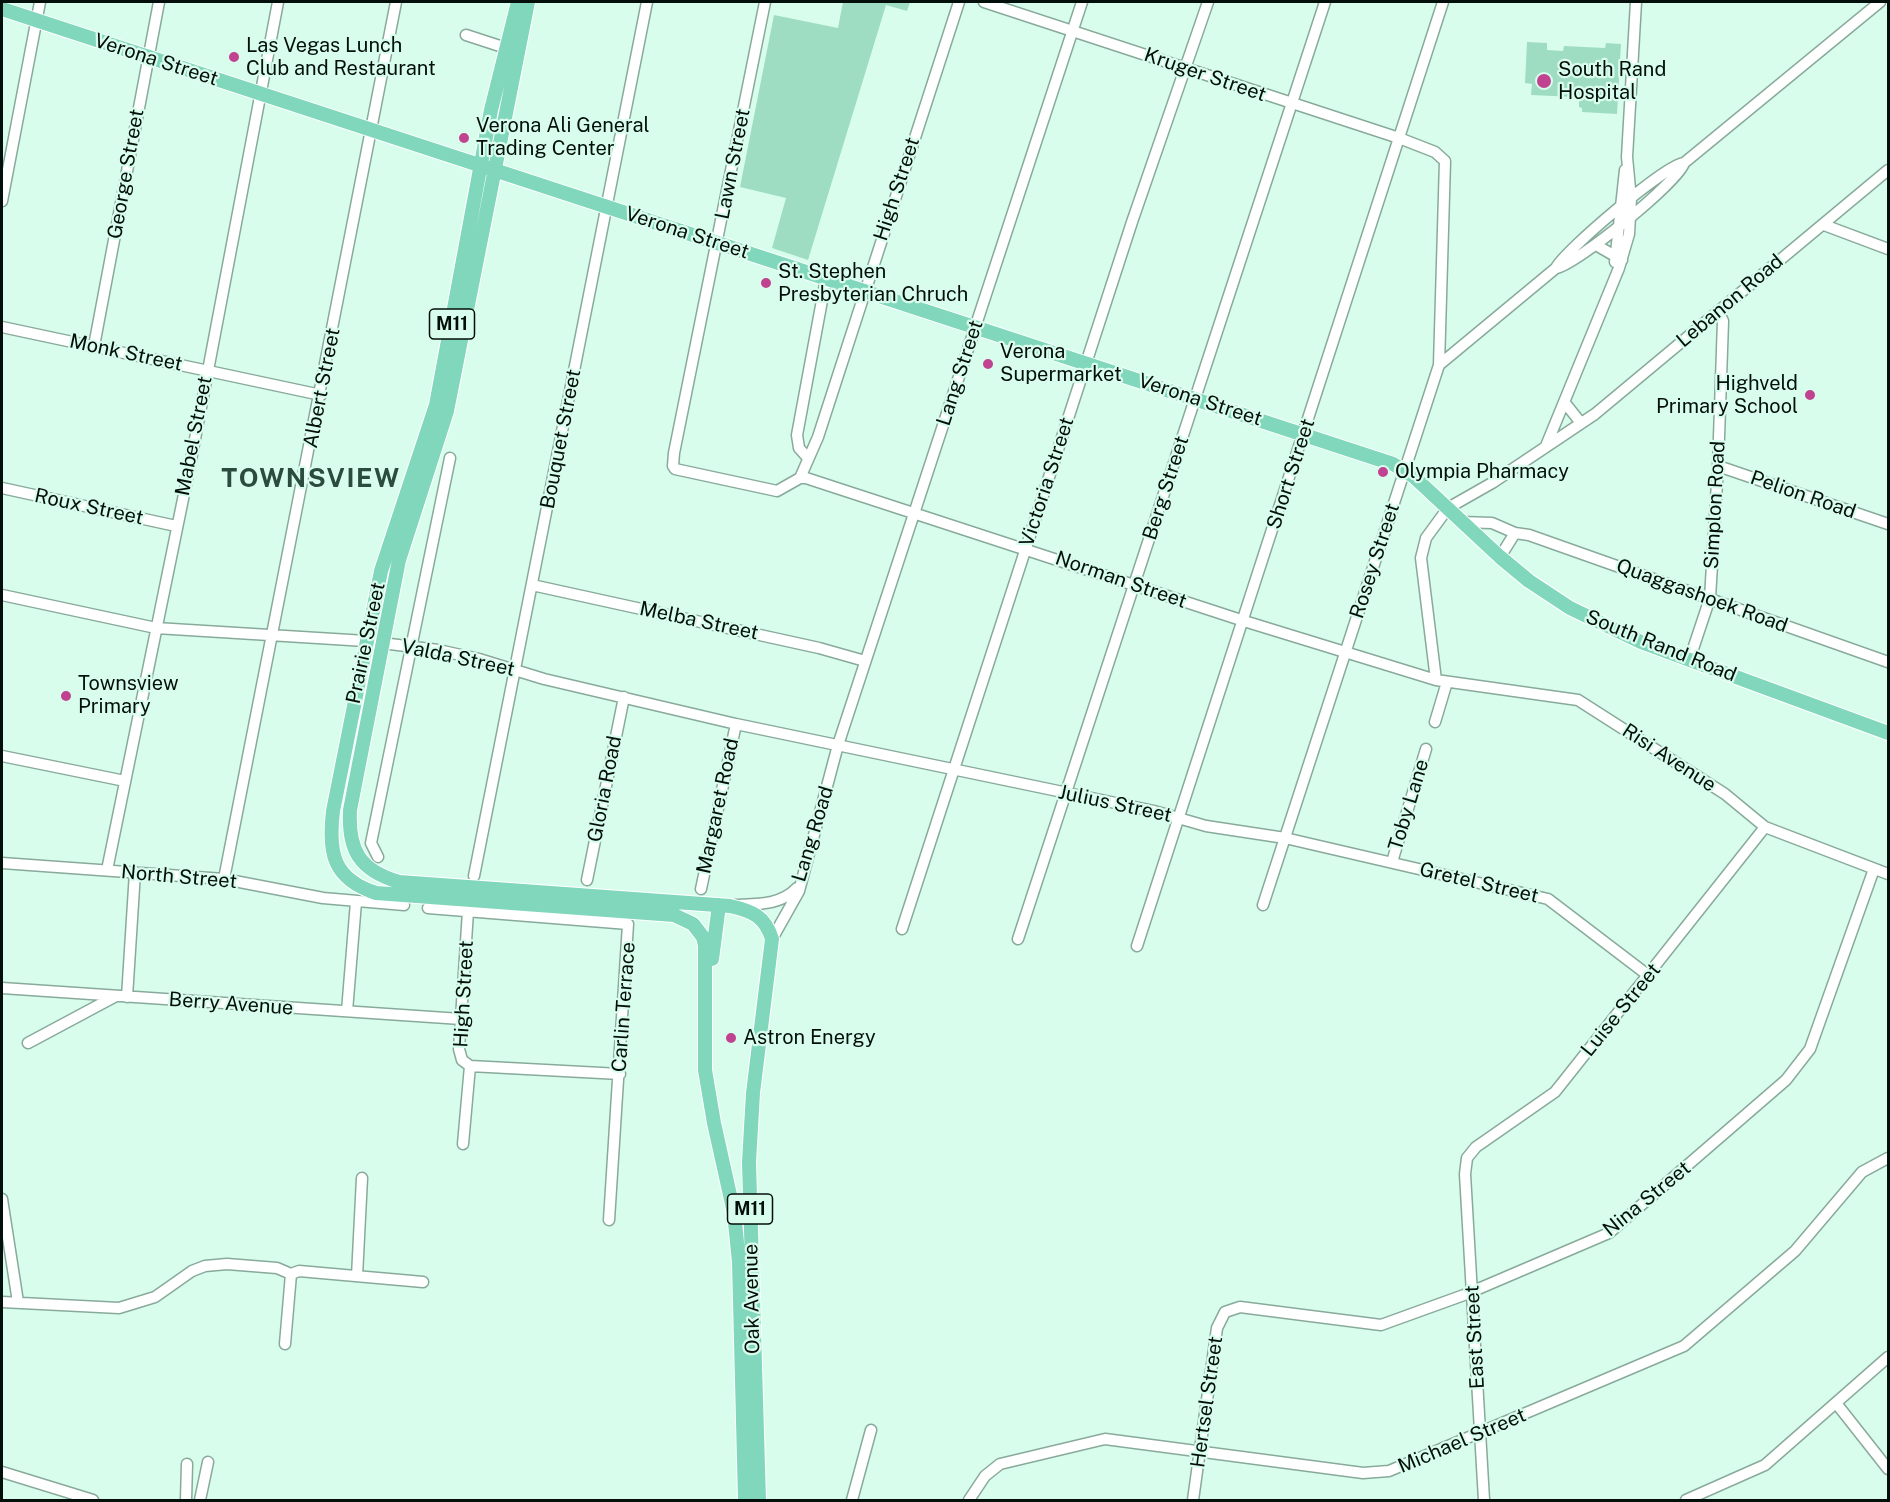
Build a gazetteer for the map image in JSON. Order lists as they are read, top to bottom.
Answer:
{
  "streets": {
    "main road": [
      "Verona Street",
      "M11",
      "Prairie Street",
      "South Rand Road",
      "Oak Avenue"
    ],
    "street": [
      "Kruger Street",
      "Lawn Street",
      "George Street",
      "High Street",
      "Lebanon Road",
      "Monk Street",
      "Lang Street",
      "Albert Street",
      "Mabel Street",
      "Bouquet Street",
      "Short Street",
      "Victoria Street",
      "Berg Street",
      "Pelion Road",
      "Simplon Road",
      "Roux Street",
      "Rosey Street",
      "Norman Street",
      "Quaggashoek Road",
      "Melba Street",
      "Valda Street",
      "Risi Avenue",
      "Gloria Road",
      "Julius Street",
      "Toby Lane",
      "Margaret Road",
      "Lang Road",
      "North Street",
      "Gretel Street",
      "Berry Avenue",
      "Carlin Terrace",
      "Luise Street",
      "Nina Street",
      "East Street",
      "Hertsel Street",
      "Michael Street"
    ]
  },
  "crossings": [
    ["Verona Street", "Lawn Street"],
    ["Verona Street", "George Street"],
    ["Verona Street", "High Street"],
    ["Verona Street", "Lang Street"],
    ["Verona Street", "Albert Street"],
    ["Verona Street", "Mabel Street"],
    ["Verona Street", "Bouquet Street"],
    ["Verona Street", "Short Street"],
    ["Verona Street", "Victoria Street"],
    ["Verona Street", "Berg Street"],
    ["Verona Street", "Rosey Street"],
    ["Verona Street", "Prairie Street"],
    ["Verona Street", "South Rand Road"],
    ["Kruger Street", "Lang Street"],
    ["Kruger Street", "Short Street"],
    ["Kruger Street", "Victoria Street"],
    ["Kruger Street", "Berg Street"],
    ["Kruger Street", "Rosey Street"],
    ["Lawn Street", "High Street"],
    ["Lawn Street", "Norman Street"],
    ["George Street", "Monk Street"],
    ["High Street", "Norman Street"],
    ["High Street", "Berry Avenue"],
    ["High Street", "Carlin Terrace"],
    ["Lebanon Road", "Simplon Road"],
    ["Lebanon Road", "South Rand Road"],
    ["Monk Street", "Albert Street"],
    ["Monk Street", "Mabel Street"],
    ["Lang Street", "Norman Street"],
    ["Lang Street", "Melba Street"],
    ["Lang Street", "Valda Street"],
    ["Lang Street", "Julius Street"],
    ["Lang Street", "Lang Road"],
    ["Albert Street", "Valda Street"],
    ["Albert Street", "North Street"],
    ["Mabel Street", "Roux Street"],
    ["Mabel Street", "Valda Street"],
    ["Mabel Street", "North Street"],
    ["Bouquet Street", "Melba Street"],
    ["Bouquet Street", "Valda Street"],
    ["Short Street", "Norman Street"],
    ["Short Street", "Julius Street"],
    ["Victoria Street", "Norman Street"],
    ["Victoria Street", "Julius Street"],
    ["Berg Street", "Norman Street"],
    ["Berg Street", "Julius Street"],
    ["Pelion Road", "Simplon Road"],
    ["Simplon Road", "Quaggashoek Road"],
    ["Simplon Road", "South Rand Road"],
    ["Rosey Street", "Norman Street"],
    ["Rosey Street", "South Rand Road"],
    ["Rosey Street", "Julius Street"],
    ["Norman Street", "Risi Avenue"],
    ["Quaggashoek Road", "South Rand Road"],
    ["Prairie Street", "Valda Street"],
    ["Prairie Street", "Lang Road"],
    ["Prairie Street", "Oak Avenue"],
    ["Valda Street", "Gloria Road"],
    ["Valda Street", "Julius Street"],
    ["Valda Street", "Margaret Road"],
    ["Valda Street", "Lang Road"],
    ["Risi Avenue", "Luise Street"],
    ["Risi Avenue", "Nina Street"],
    ["Julius Street", "Toby Lane"],
    ["Julius Street", "Lang Road"],
    ["Julius Street", "Gretel Street"],
    ["Toby Lane", "Gretel Street"],
    ["Gretel Street", "Luise Street"],
    ["Luise Street", "East Street"],
    ["Nina Street", "East Street"],
    ["Nina Street", "Hertsel Street"],
    ["East Street", "Michael Street"],
    ["Hertsel Street", "Michael Street"]
  ],
  "districts": ["TOWNSVIEW"],
  "places": [
    "Las Vegas Lunch Club and Restaurant",
    "South Rand Hospital",
    "Verona Ali General Trading Center",
    "St. Stephen Presbyterian Chruch",
    "Verona Supermarket",
    "Highveld Primary School",
    "Olympia Pharmacy",
    "Townsview Primary",
    "Astron Energy"
  ]
}
